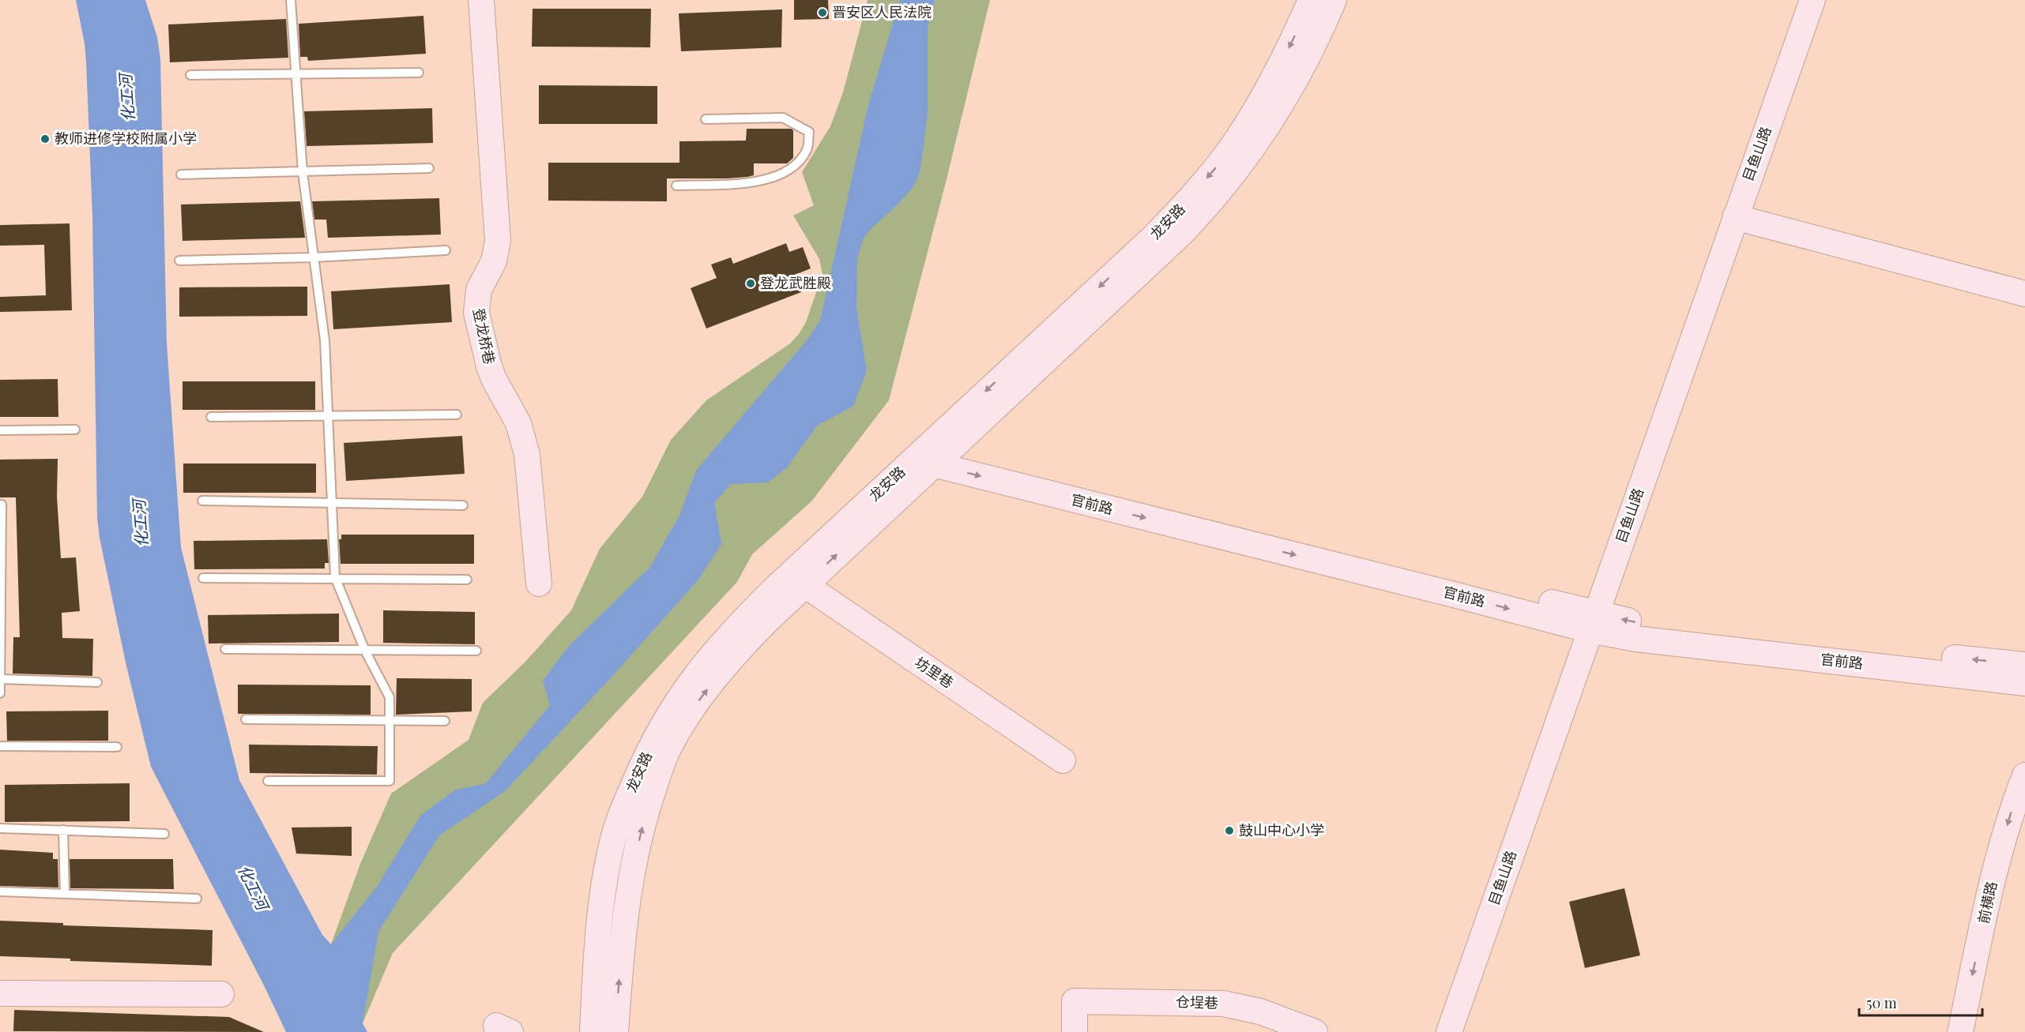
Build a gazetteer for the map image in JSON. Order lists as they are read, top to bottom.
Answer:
{
  "streets": {
    "main road": [
      "目鱼山路",
      "龙安路",
      "登龙桥巷",
      "官前路",
      "坊里巷",
      "前横路",
      "仓埕巷"
    ]
  },
  "crossings": [
    ["目鱼山路", "官前路"],
    ["龙安路", "官前路"],
    ["龙安路", "坊里巷"]
  ],
  "one_way": ["前横路"],
  "water": ["化工河"],
  "places": [
    "晋安区人民法院",
    "教师进修学校附属小学",
    "登龙武胜殿",
    "鼓山中心小学"
  ],
  "scale_bar": "50 m"
}
